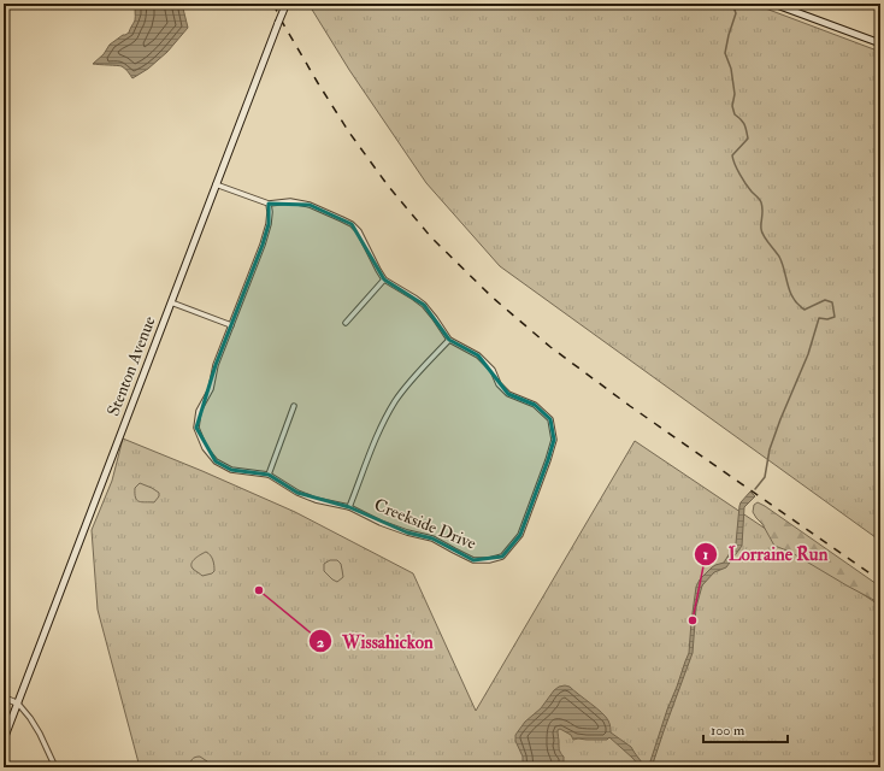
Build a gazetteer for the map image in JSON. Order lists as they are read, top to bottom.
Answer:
{
  "streets": {
    "main road": ["Stenton Avenue"],
    "street": ["Creekside Drive"]
  },
  "crossings": [
    ["Stenton Avenue", "Creekside Drive"]
  ],
  "places": ["Wissahickon", "Lorraine Run"],
  "scale_bar": "100 m"
}
